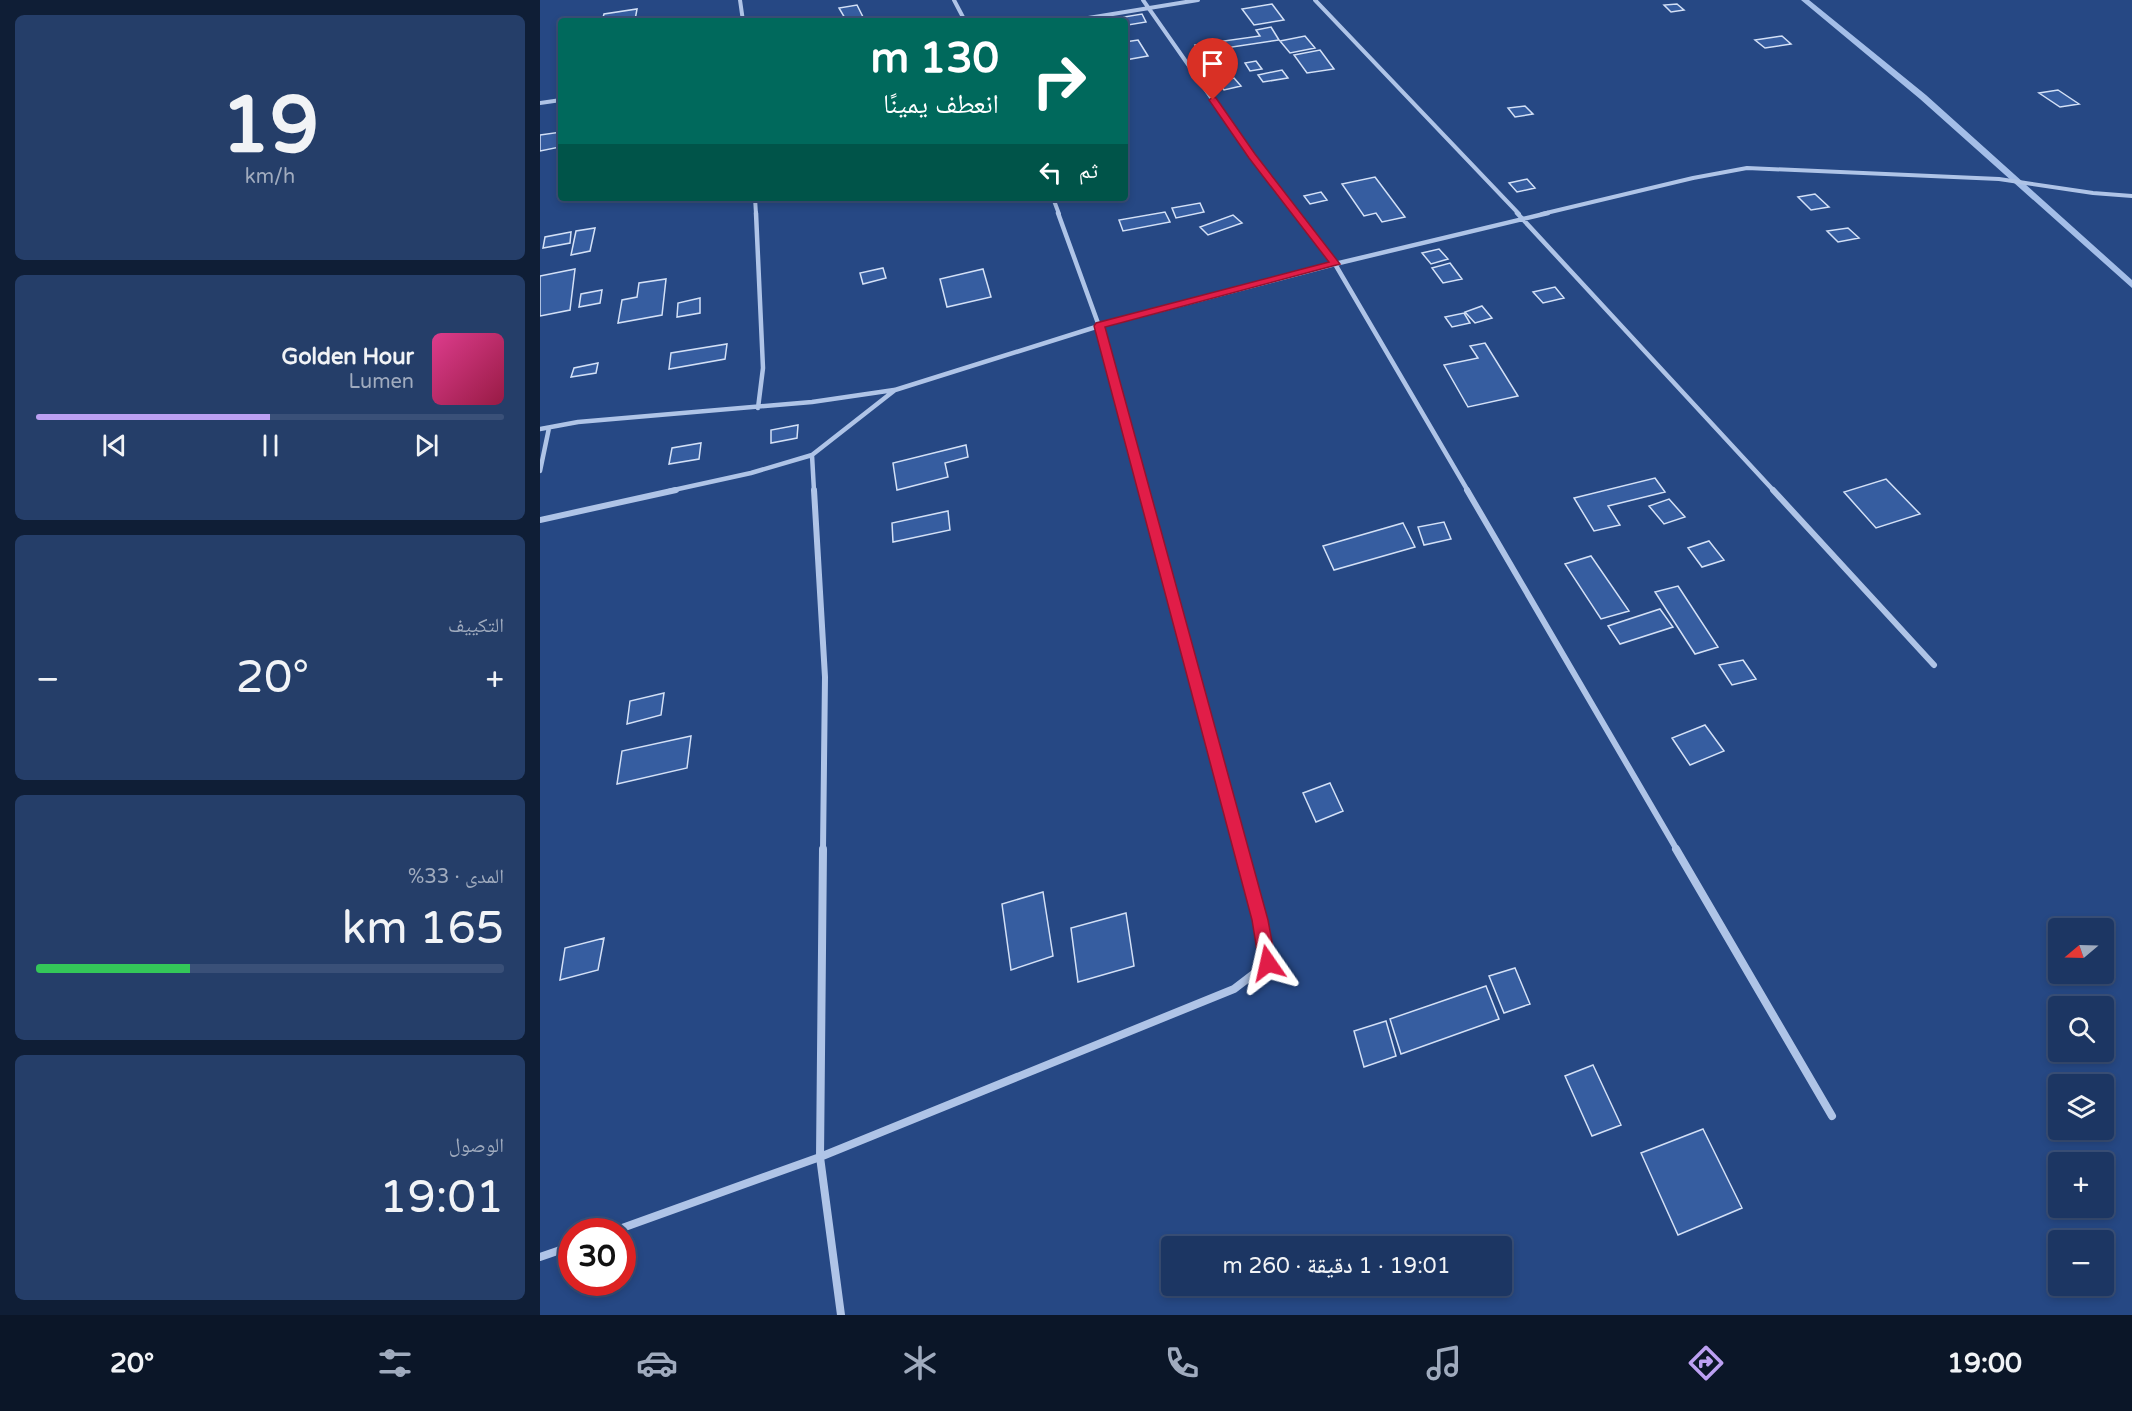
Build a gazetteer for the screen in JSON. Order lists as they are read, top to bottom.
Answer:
{
  "north": "left",
  "page": {
    "tile": [
      ["19", "km/h"],
      "التكييف",
      ["المدى · 33%", "165 km"],
      ["الوصول", "19:01"]
    ],
    "turn": ["130 m", "انعطف يمينًا"],
    "then": "ثم",
    "song": ["Golden Hour", "Lumen"],
    "heat": ["−", "20°", "+"],
    "map_buttons": ["+", "−"],
    "limit": "30",
    "trip": "19:01 · 1 دقيقة · 260 m",
    "tabs": ["19:00", "20°"]
  }
}
